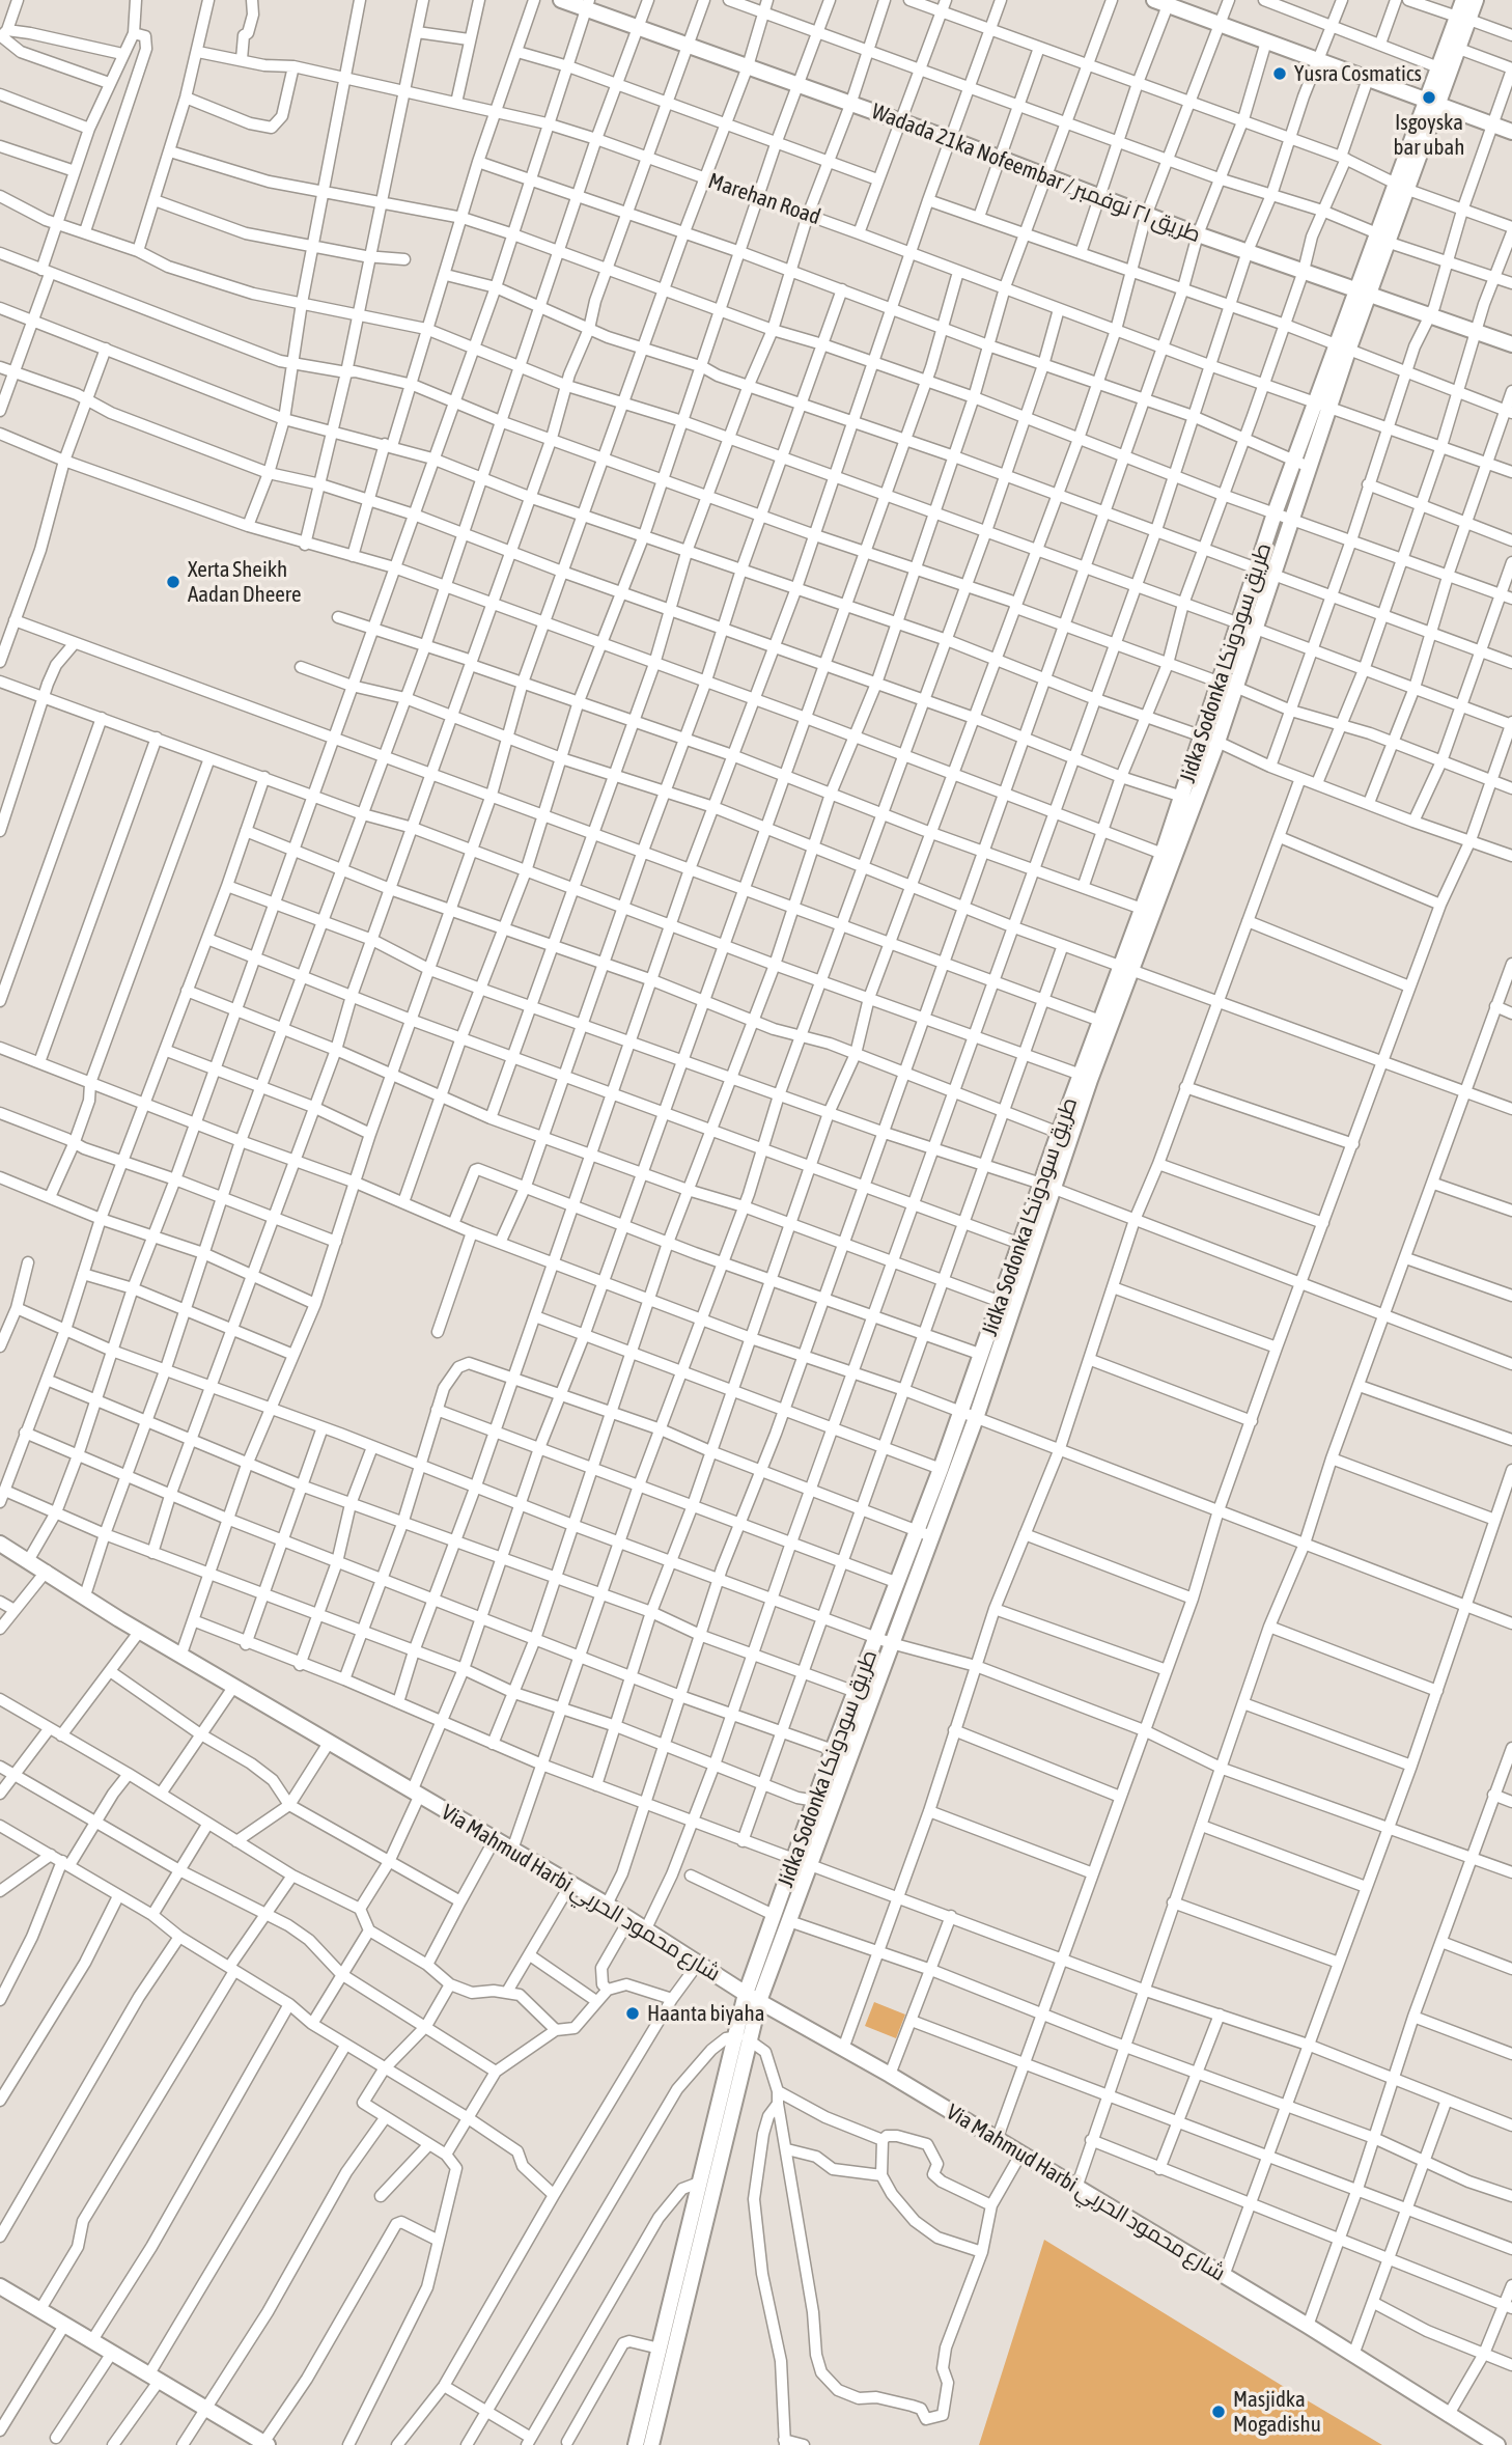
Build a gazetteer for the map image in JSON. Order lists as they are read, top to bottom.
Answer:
{
  "streets": {
    "main road": ["Wadada 21ka Nofeembar / طريق ٢١ نوفمبر", "Jidka Sodonka طريق سودونكا", "Via Mahmud Harbi شارع محمود الحربي"],
    "street": ["Marehan Road"]
  },
  "crossings": [
    ["Wadada 21ka Nofeembar / طريق ٢١ نوفمبر", "Jidka Sodonka طريق سودونكا"],
    ["Marehan Road", "Jidka Sodonka طريق سودونكا"],
    ["Jidka Sodonka طريق سودونكا", "Via Mahmud Harbi شارع محمود الحربي"]
  ],
  "places": [
    "Yusra Cosmatics",
    "Isgoyska bar ubah",
    "Xerta Sheikh Aadan Dheere",
    "Haanta biyaha",
    "Masjidka Mogadishu"
  ]
}
